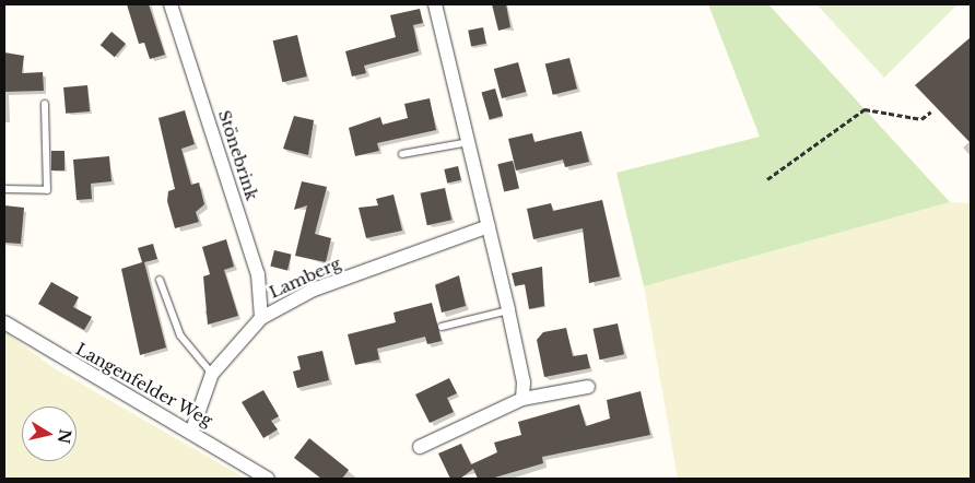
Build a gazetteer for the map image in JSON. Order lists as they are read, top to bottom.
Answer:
{
  "streets": {
    "street": ["Stönebrink", "Lamberg", "Langenfelder Weg"]
  },
  "crossings": [
    ["Stönebrink", "Lamberg"],
    ["Lamberg", "Langenfelder Weg"]
  ],
  "north": "right"
}
